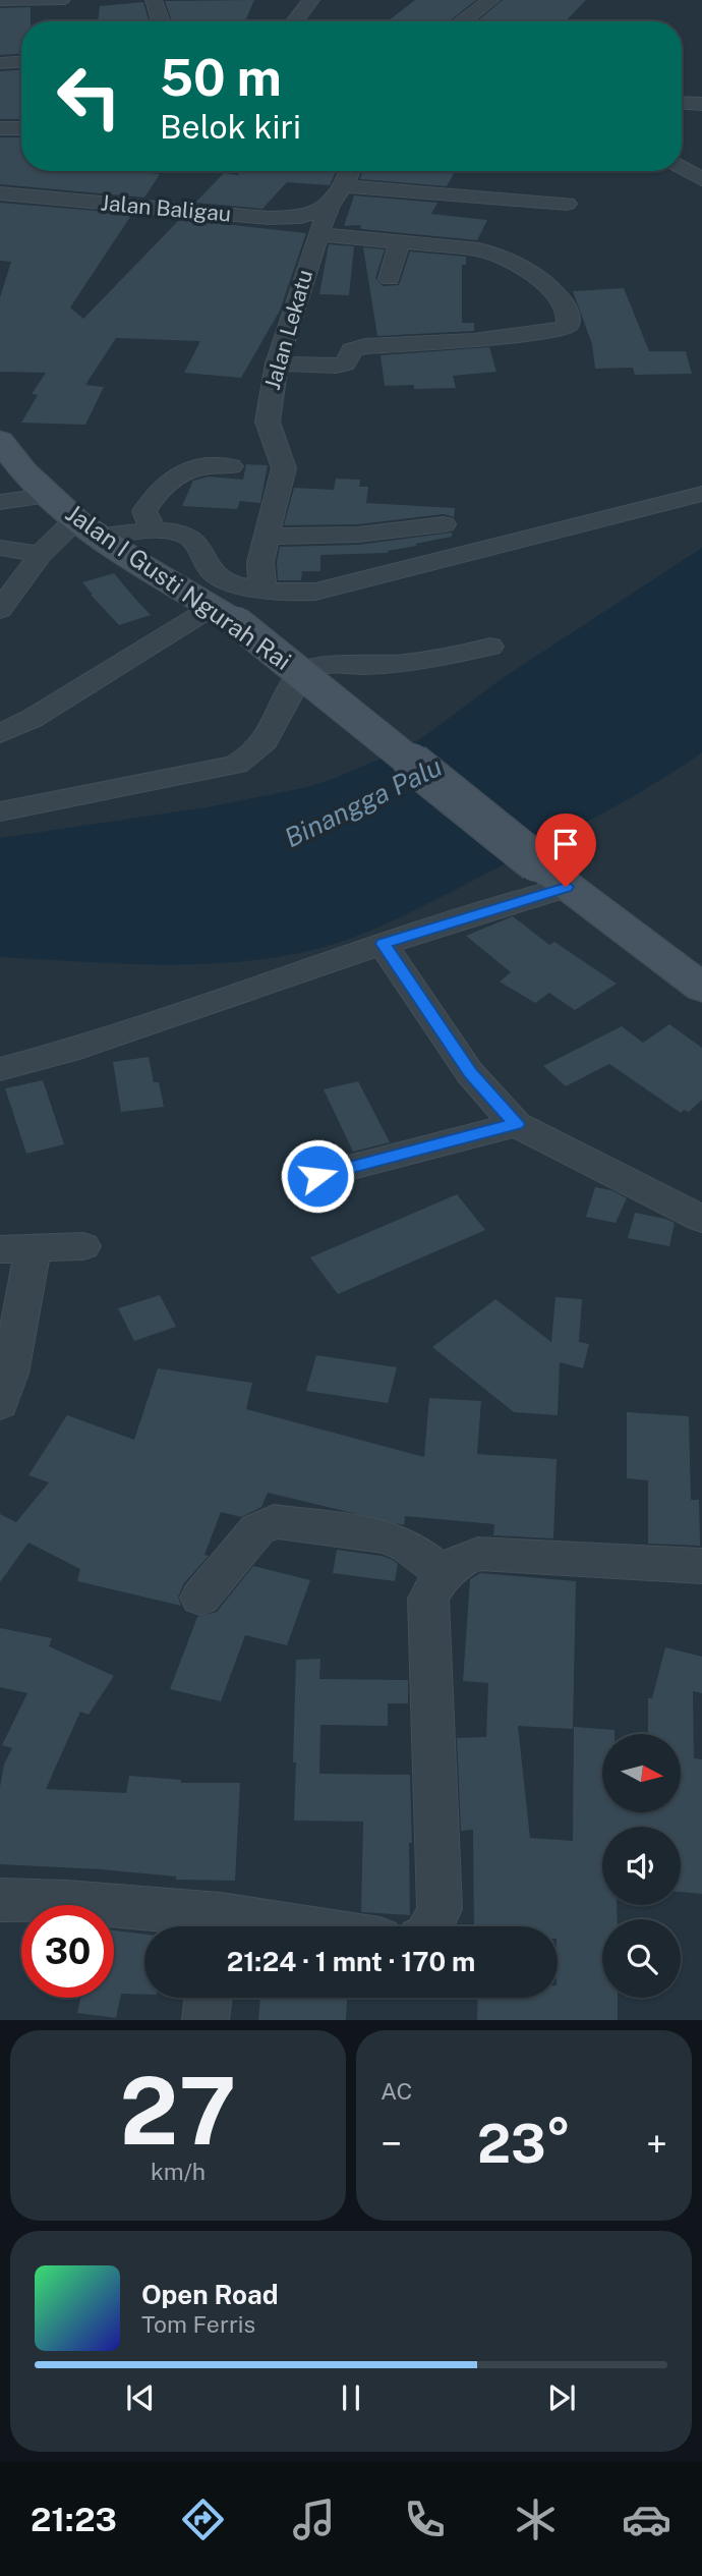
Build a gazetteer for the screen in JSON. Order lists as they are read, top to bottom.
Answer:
{
  "streets": {
    "main road": ["Jalan I Gusti Ngurah Rai"],
    "street": ["Jalan Baligau", "Jalan Lekatu"]
  },
  "crossings": [
    ["Jalan Baligau", "Jalan Lekatu"]
  ],
  "water": ["Binangga Palu"],
  "north": "right",
  "page": {
    "turn": ["50 m", "Belok kiri"],
    "limit": "30",
    "trip": "21:24 · 1 mnt · 170 m",
    "tile": [
      ["27", "km/h"],
      "AC"
    ],
    "heat": ["−", "23°", "+"],
    "song": ["Open Road", "Tom Ferris"],
    "tabs": "21:23"
  }
}
